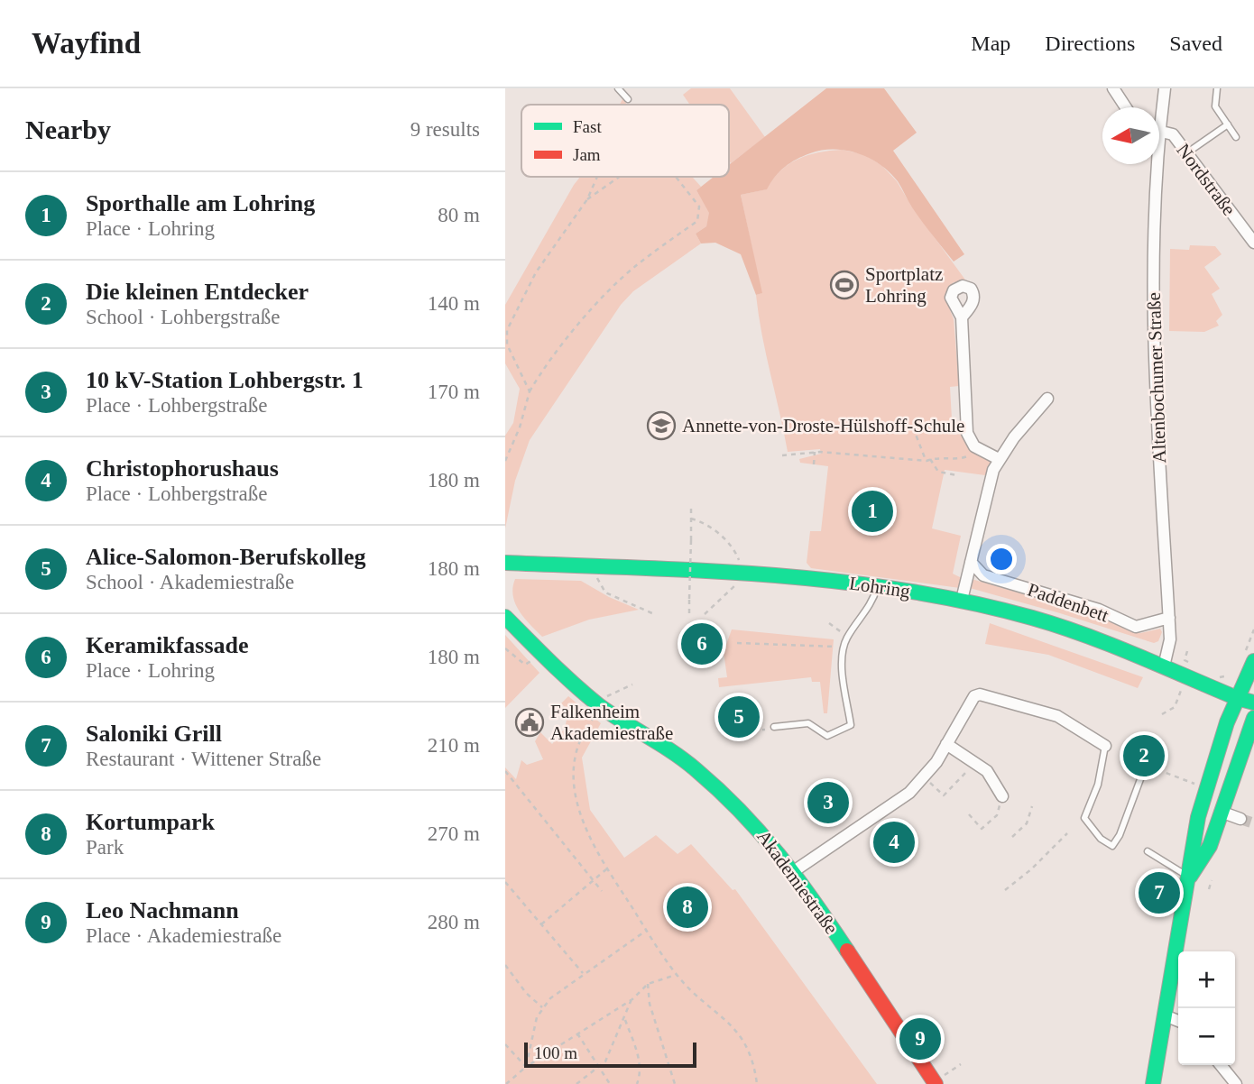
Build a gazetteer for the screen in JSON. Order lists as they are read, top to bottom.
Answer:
{
  "streets": {
    "street": [
      "Nordstraße",
      "Altenbochumer Straße",
      "Lohring",
      "Paddenbett",
      "Akademiestraße"
    ]
  },
  "crossings": [
    ["Altenbochumer Straße", "Lohring"],
    ["Altenbochumer Straße", "Paddenbett"]
  ],
  "places": {
    "sports": ["Sportplatz Lohring"],
    "school or university": ["Annette-von-Droste-Hülshoff-Schule"],
    "public building": ["Falkenheim Akademiestraße"]
  },
  "legend": ["Fast", "Jam"],
  "scale_bar": "100 m",
  "north": "left",
  "page": {
    "header": "Wayfind",
    "nav": ["Map", "Directions", "Saved"],
    "heading": ["Nearby", "9 results"],
    "list": [
      {
        "mark": "1",
        "name": "Sporthalle am Lohring",
        "note": "Place · Lohring",
        "value": "80 m"
      },
      {
        "mark": "2",
        "name": "Die kleinen Entdecker",
        "note": "School · Lohbergstraße",
        "value": "140 m"
      },
      {
        "mark": "3",
        "name": "10 kV-Station Lohbergstr. 1",
        "note": "Place · Lohbergstraße",
        "value": "170 m"
      },
      {
        "mark": "4",
        "name": "Christophorushaus",
        "note": "Place · Lohbergstraße",
        "value": "180 m"
      },
      {
        "mark": "5",
        "name": "Alice-Salomon-Berufskolleg",
        "note": "School · Akademiestraße",
        "value": "180 m"
      },
      {
        "mark": "6",
        "name": "Keramikfassade",
        "note": "Place · Lohring",
        "value": "180 m"
      },
      {
        "mark": "7",
        "name": "Saloniki Grill",
        "note": "Restaurant · Wittener Straße",
        "value": "210 m"
      },
      {
        "mark": "8",
        "name": "Kortumpark",
        "note": "Park",
        "value": "270 m"
      },
      {
        "mark": "9",
        "name": "Leo Nachmann",
        "note": "Place · Akademiestraße",
        "value": "280 m"
      }
    ],
    "pins": [
      "1",
      "6",
      "5",
      "2",
      "3",
      "4",
      "7",
      "8",
      "9"
    ],
    "map_buttons": ["+", "−"],
    "scale": "100 m"
  }
}
